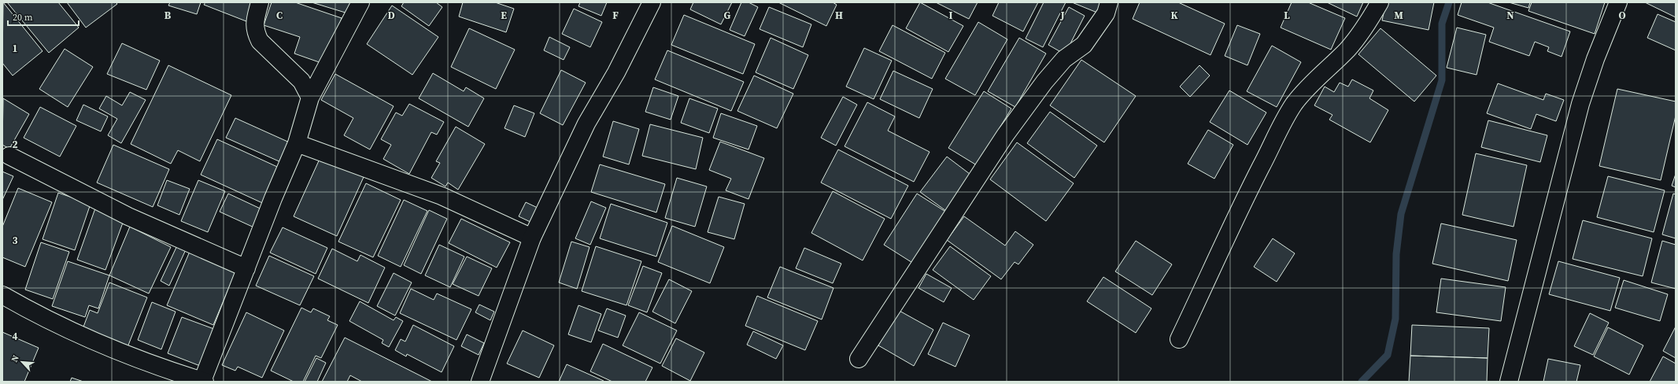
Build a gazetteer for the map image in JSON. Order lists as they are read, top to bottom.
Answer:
{
  "scale_bar": "20 m",
  "north": "top left",
  "grid": {
    "columns": [
      "B",
      "C",
      "D",
      "E",
      "F",
      "G",
      "H",
      "I",
      "J",
      "K",
      "L",
      "M",
      "N",
      "O"
    ],
    "rows": [
      "1",
      "2",
      "3",
      "4"
    ]
  }
}
